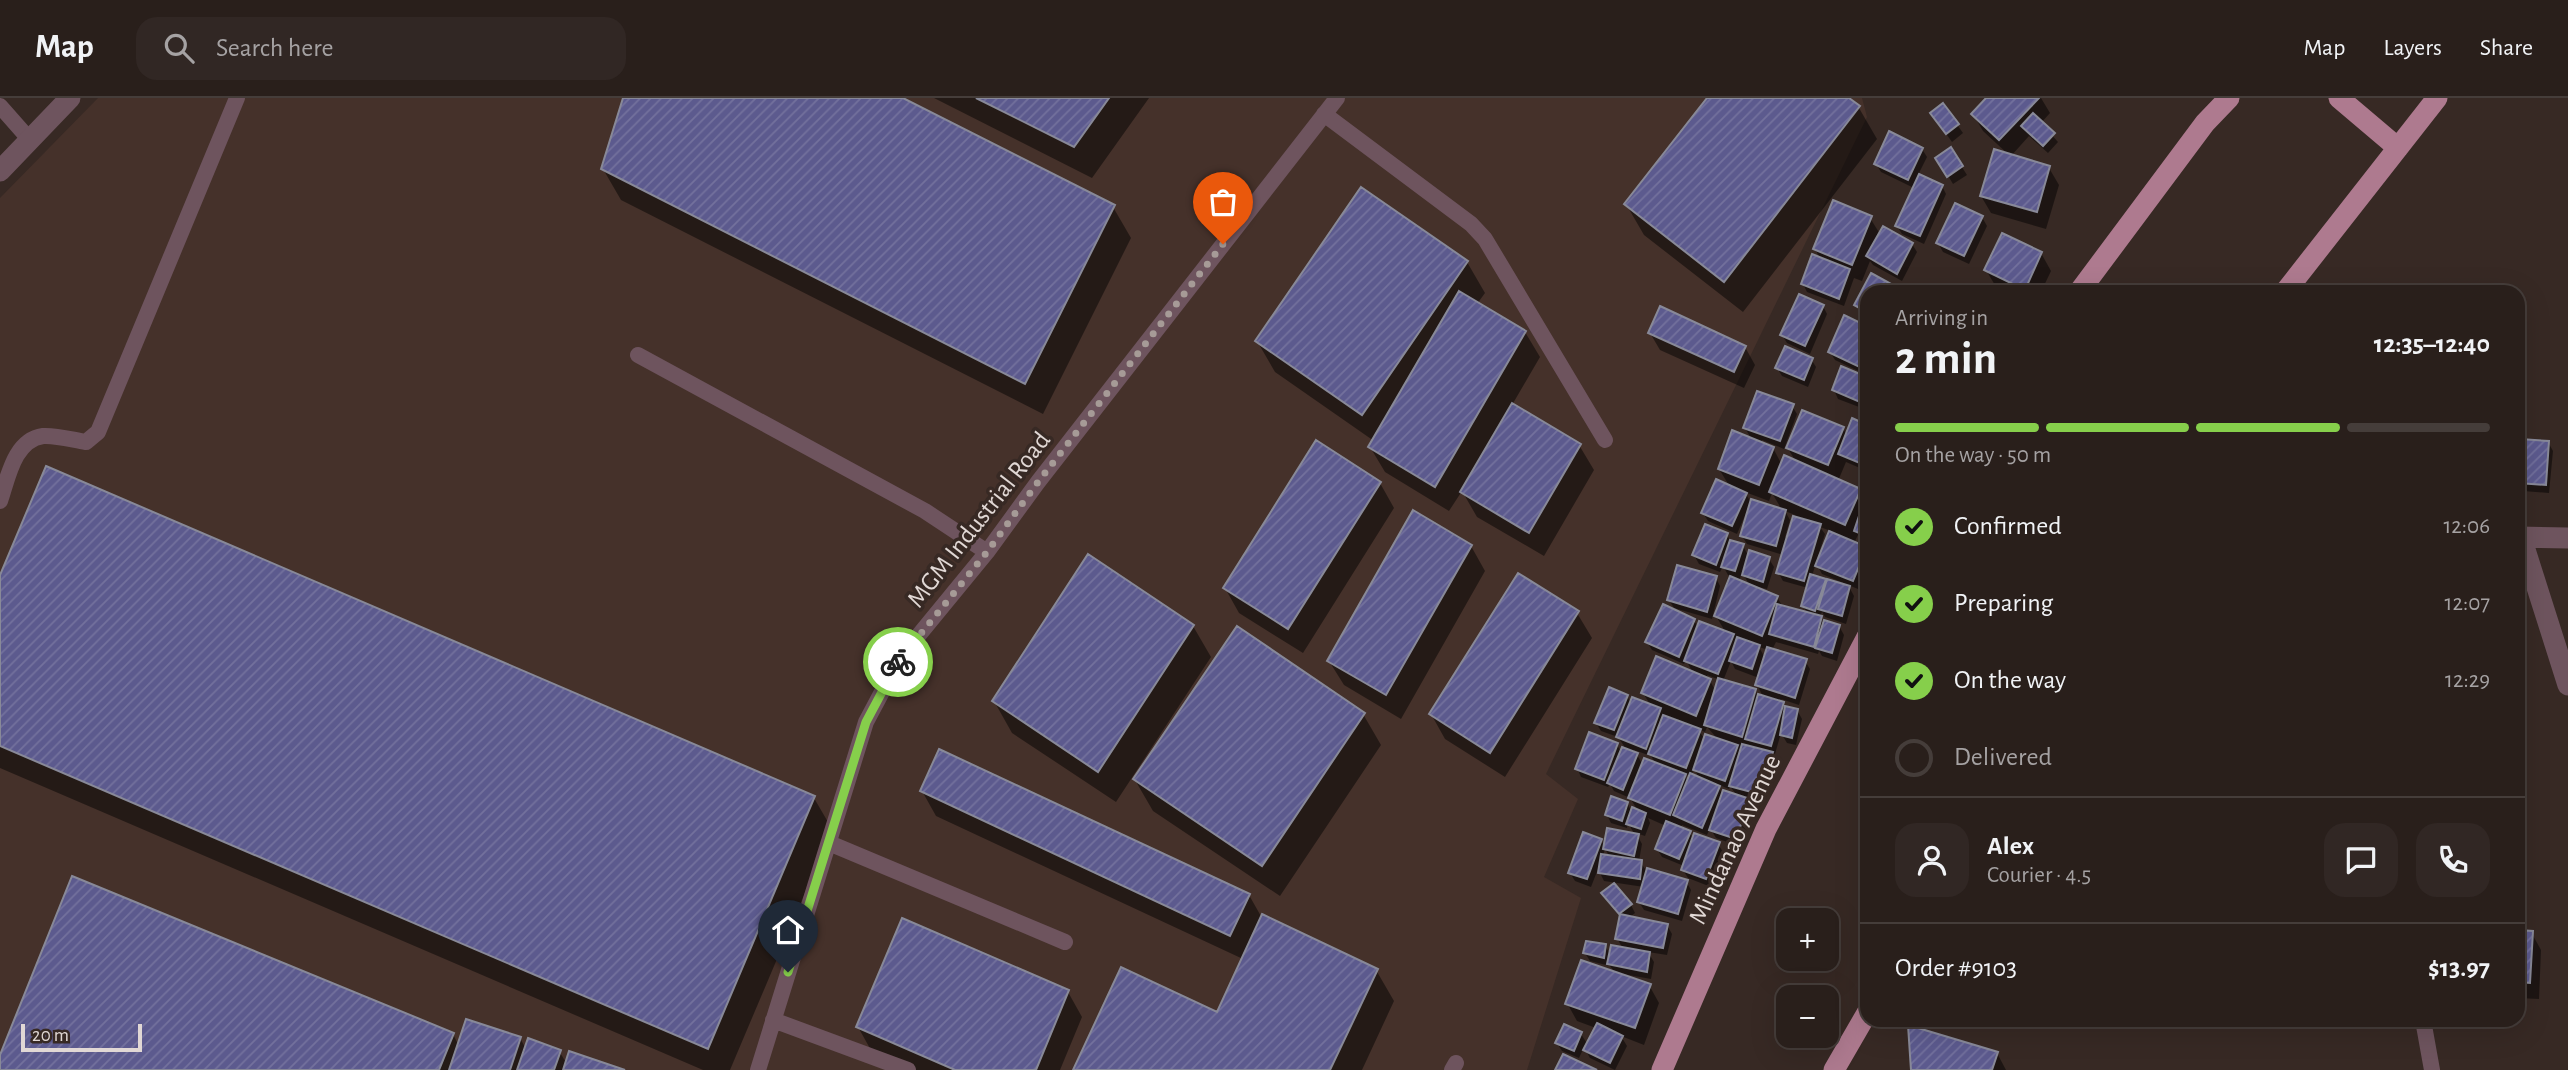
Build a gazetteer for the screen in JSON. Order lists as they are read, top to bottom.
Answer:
{
  "streets": {
    "main road": ["Mindanao Avenue"],
    "lane": ["MGM Industrial Road"]
  },
  "scale_bar": "20 m",
  "page": {
    "header": "Map",
    "search": "Search here",
    "nav": ["Map", "Layers", "Share"],
    "heading": ["2 min", "Arriving in", "12:35–12:40"],
    "panel": [
      "Alex",
      "Courier · 4.5",
      "Order #9103",
      "$13.97"
    ],
    "bar": "On the way · 50 m",
    "list": [
      ["Confirmed", "12:06"],
      ["Preparing", "12:07"],
      ["On the way", "12:29"],
      "Delivered"
    ],
    "map_buttons": ["+", "−"],
    "scale": "20 m"
  }
}
